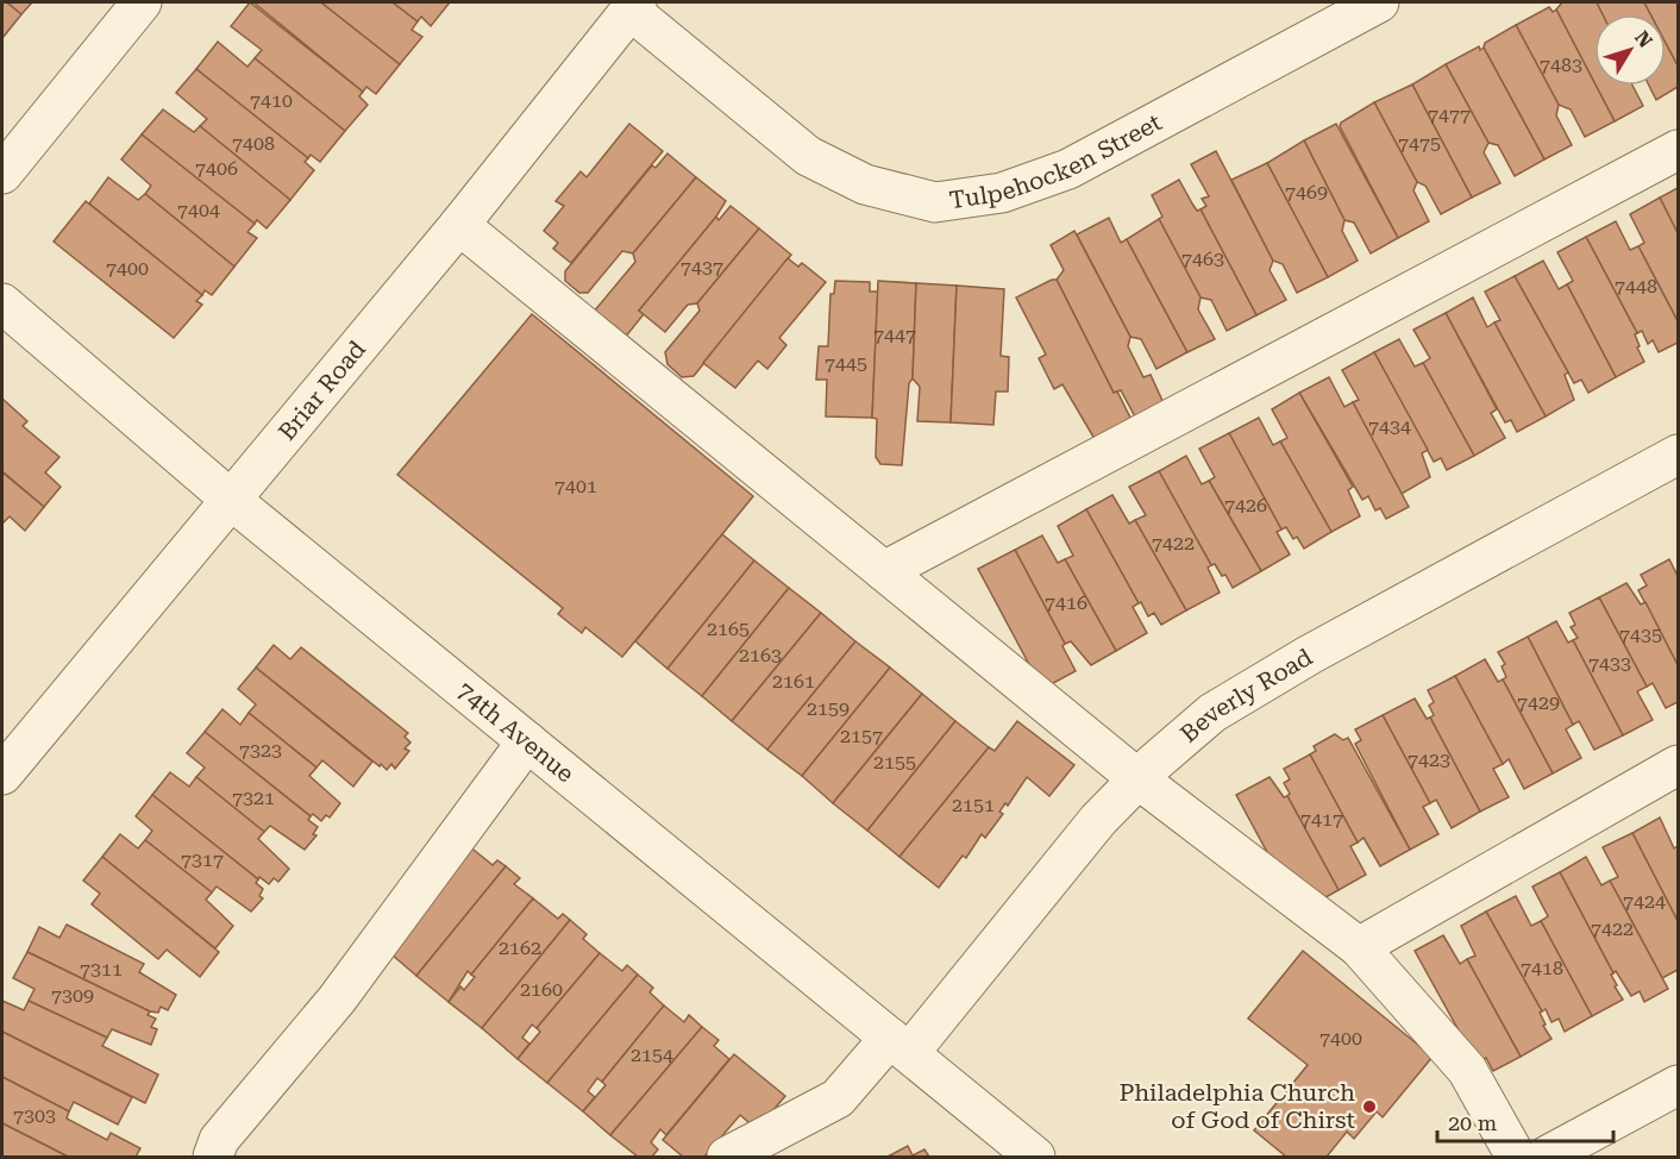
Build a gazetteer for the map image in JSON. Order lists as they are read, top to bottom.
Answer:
{
  "streets": {
    "street": [
      "Tulpehocken Street",
      "Briar Road",
      "Beverly Road",
      "74th Avenue"
    ]
  },
  "crossings": [
    ["Tulpehocken Street", "Briar Road"],
    ["Briar Road", "74th Avenue"],
    ["Beverly Road", "74th Avenue"]
  ],
  "places": ["Philadelphia Church of God of Chirst"],
  "house_numbers": [
    "7483",
    "7410",
    "7477",
    "7408",
    "7475",
    "7406",
    "7469",
    "7404",
    "7463",
    "7437",
    "7400",
    "7448",
    "7447",
    "7445",
    "7434",
    "7401",
    "7426",
    "7422",
    "7416",
    "2165",
    "7435",
    "2163",
    "7433",
    "2161",
    "7429",
    "2159",
    "2157",
    "7323",
    "7423",
    "2155",
    "7321",
    "2151",
    "7417",
    "7317",
    "7424",
    "7422",
    "2162",
    "7418",
    "7311",
    "2160",
    "7309",
    "7400",
    "2154",
    "7303"
  ],
  "scale_bar": "20 m",
  "north": "top right"
}
